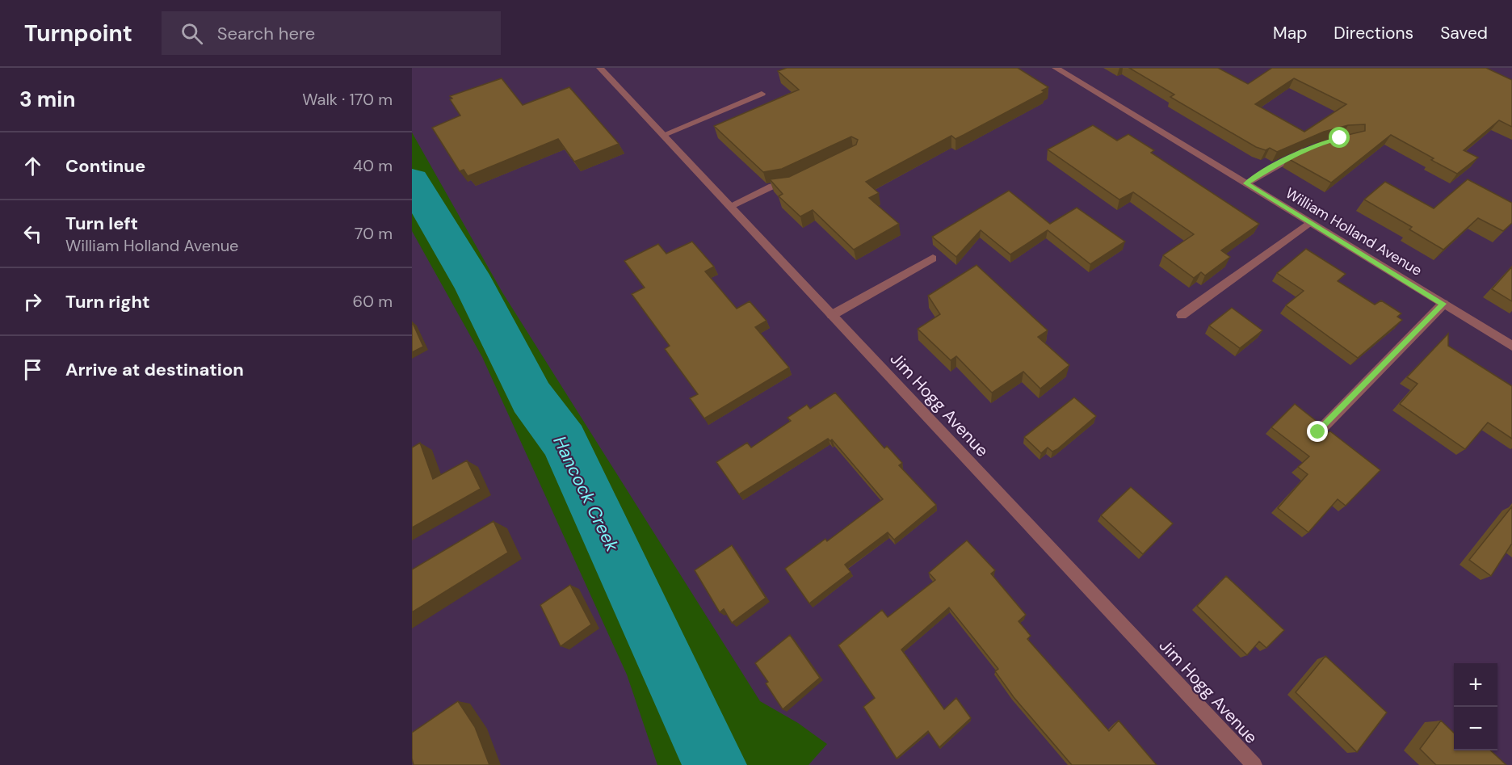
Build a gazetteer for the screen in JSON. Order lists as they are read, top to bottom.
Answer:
{
  "streets": {
    "street": ["William Holland Avenue", "Jim Hogg Avenue"]
  },
  "water": ["Hancock Creek"],
  "page": {
    "header": "Turnpoint",
    "search": "Search here",
    "nav": ["Map", "Directions", "Saved"],
    "heading": ["3 min", "Walk · 170 m"],
    "list": [
      ["Continue", "40 m"],
      ["Turn left", "William Holland Avenue", "70 m"],
      ["Turn right", "60 m"],
      "Arrive at destination"
    ],
    "map_buttons": ["+", "−"]
  }
}
